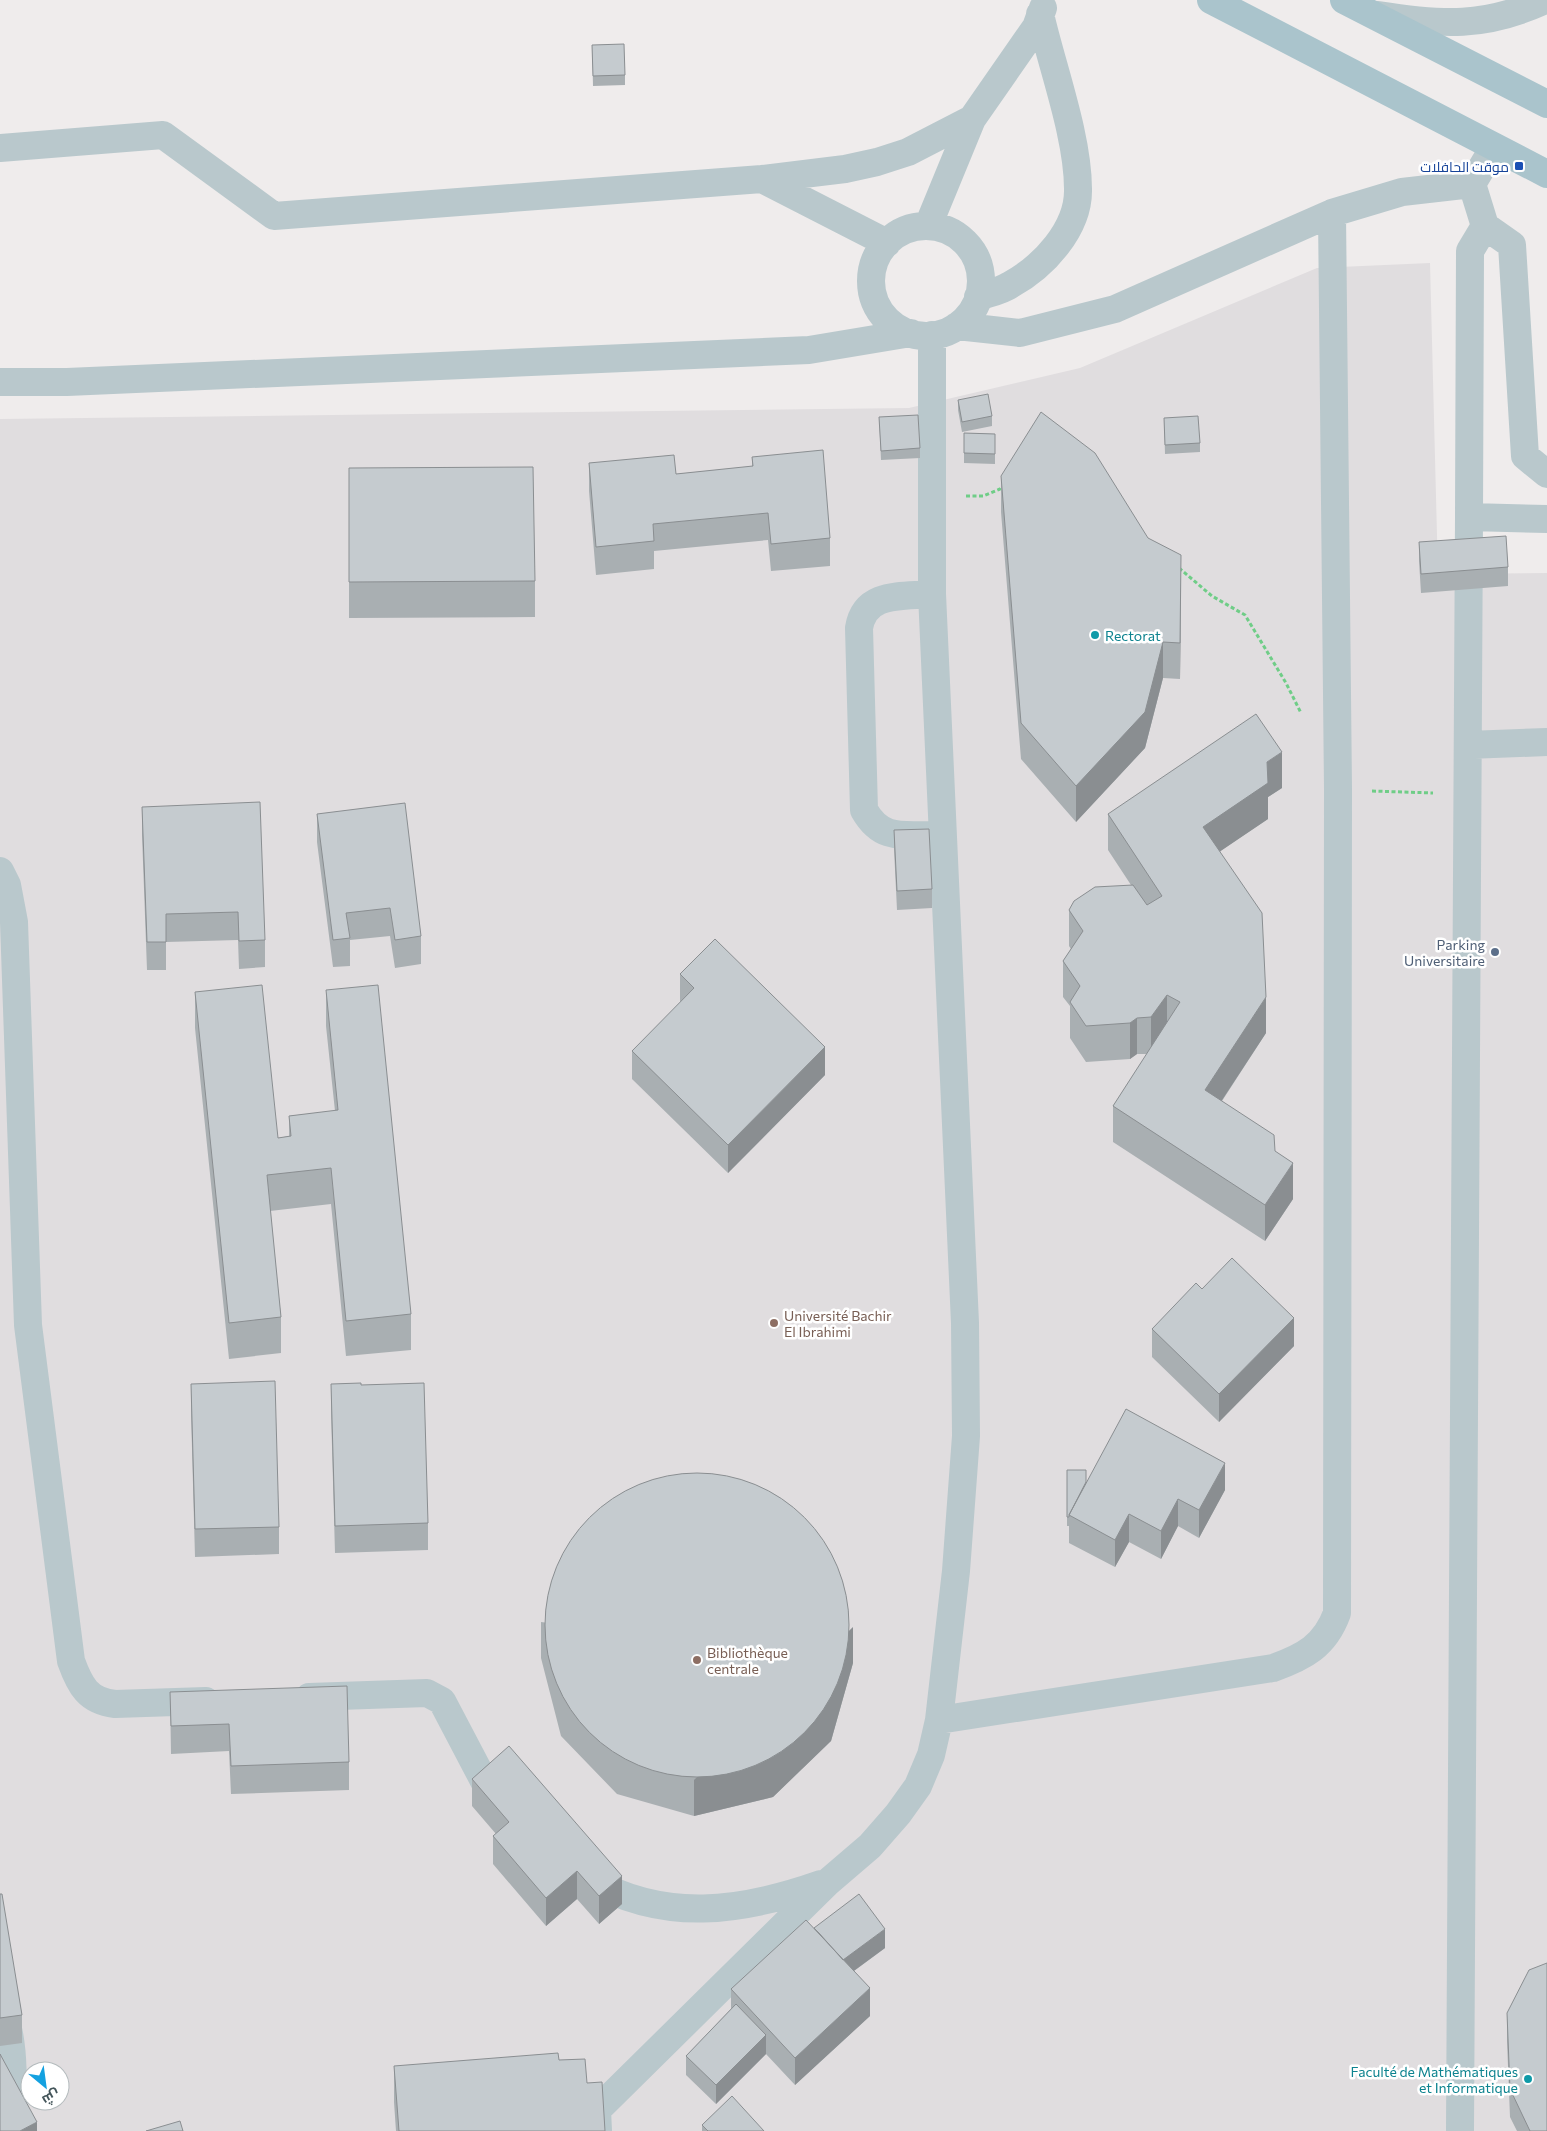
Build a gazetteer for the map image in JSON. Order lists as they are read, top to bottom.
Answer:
{
  "places": {
    "transit": ["موقت الحافلات"],
    "other": [
      "Rectorat",
      "Parking Universitaire",
      "Université Bachir El Ibrahimi",
      "Bibliothèque centrale",
      "Faculté de Mathématiques et Informatique"
    ]
  },
  "north": "bottom right"
}
